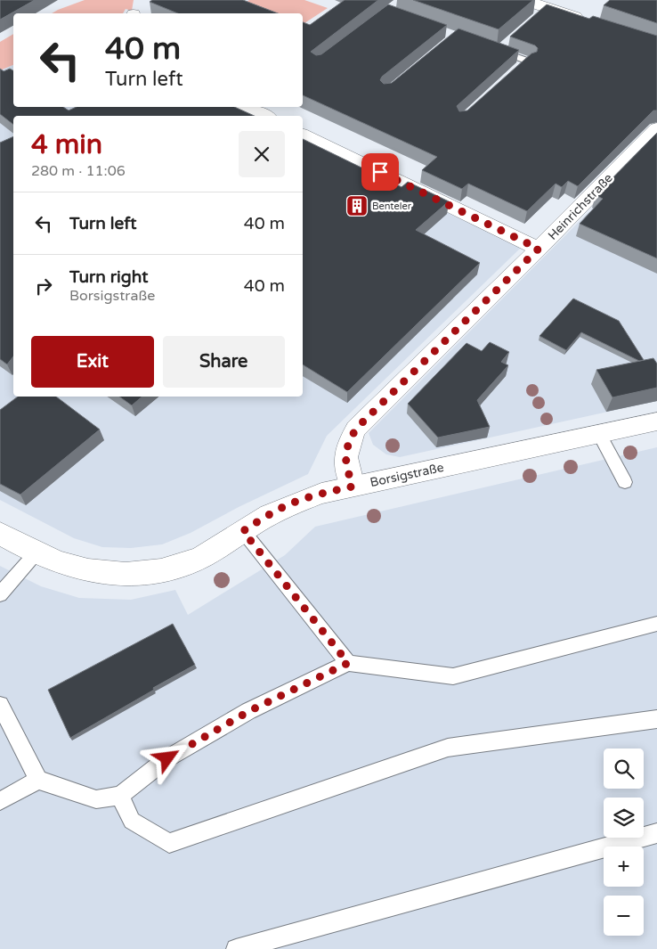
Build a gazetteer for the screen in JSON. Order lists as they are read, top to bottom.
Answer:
{
  "streets": {
    "street": ["Heinrichstraße", "Borsigstraße"]
  },
  "crossings": [
    ["Heinrichstraße", "Borsigstraße"]
  ],
  "places": {
    "building": ["Benteler"]
  },
  "page": {
    "turn": ["40 m", "Turn left"],
    "heading": ["4 min", "280 m · 11:06"],
    "list": [
      {
        "name": "Turn left",
        "value": "40 m"
      },
      {
        "name": "Turn right",
        "note": "Borsigstraße",
        "value": "40 m"
      }
    ],
    "buttons": ["Exit", "Share"],
    "map_buttons": ["+", "−"]
  }
}
